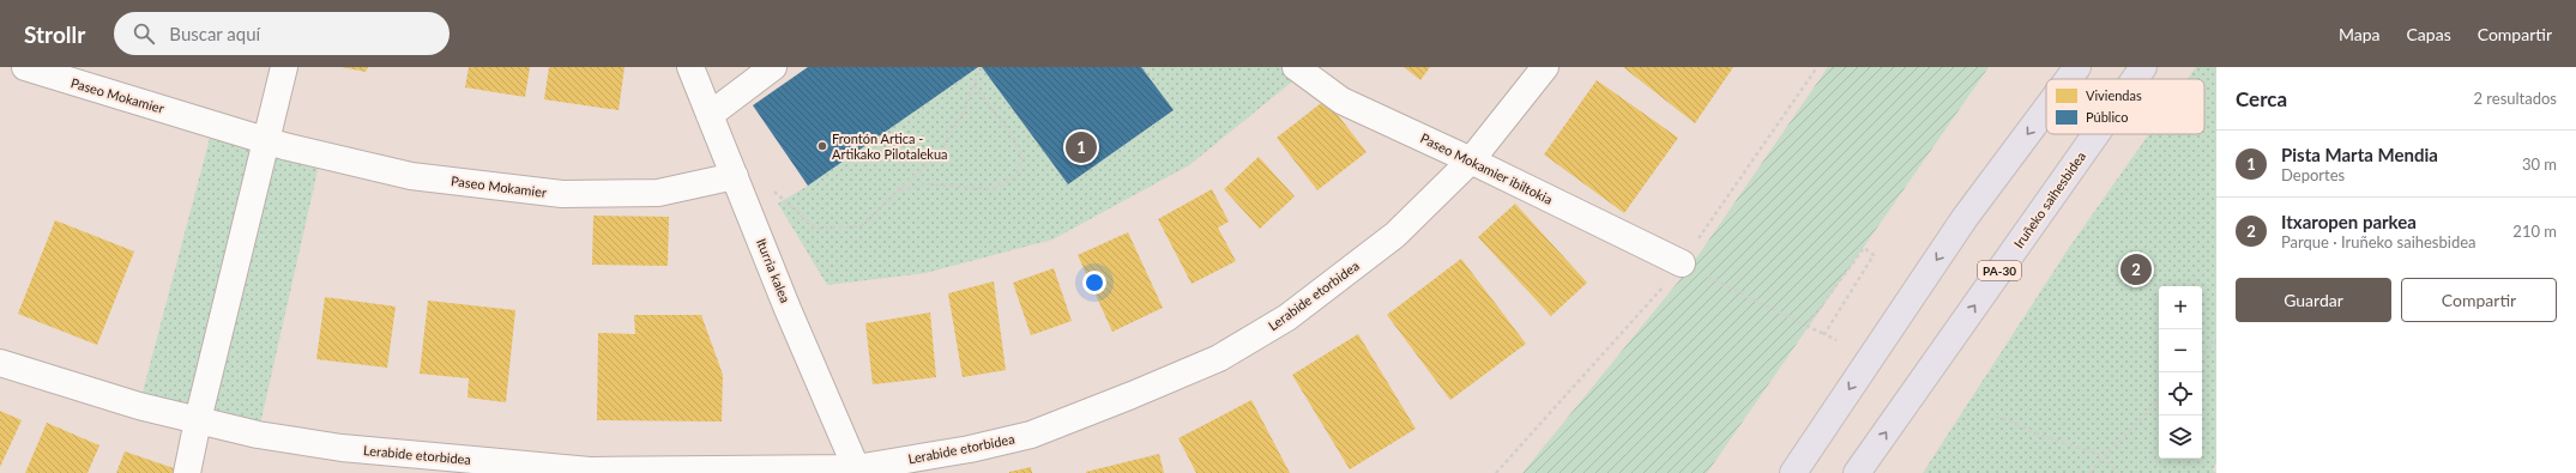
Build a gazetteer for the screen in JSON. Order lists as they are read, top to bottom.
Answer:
{
  "streets": {
    "highway": ["Iruñeko saihesbidea", "PA-30"],
    "street": [
      "Paseo Mokamier",
      "Paseo Mokamier ibiltokia",
      "Iturria kalea",
      "Lerabide etorbidea"
    ]
  },
  "crossings": [
    ["Paseo Mokamier", "Iturria kalea"],
    ["Paseo Mokamier ibiltokia", "Lerabide etorbidea"],
    ["Iturria kalea", "Lerabide etorbidea"]
  ],
  "places": ["Frontón Artica - Artikako Pilotalekua"],
  "legend": ["Viviendas", "Público"],
  "page": {
    "header": "Strollr",
    "search": "Buscar aquí",
    "nav": ["Mapa", "Capas", "Compartir"],
    "heading": ["Cerca", "2 resultados"],
    "pins": ["1", "2"],
    "list": [
      {
        "mark": "1",
        "name": "Pista Marta Mendia",
        "note": "Deportes",
        "value": "30 m"
      },
      {
        "mark": "2",
        "name": "Itxaropen parkea",
        "note": "Parque · Iruñeko saihesbidea",
        "value": "210 m"
      }
    ],
    "buttons": ["Guardar", "Compartir"],
    "map_buttons": ["+", "−"]
  }
}
